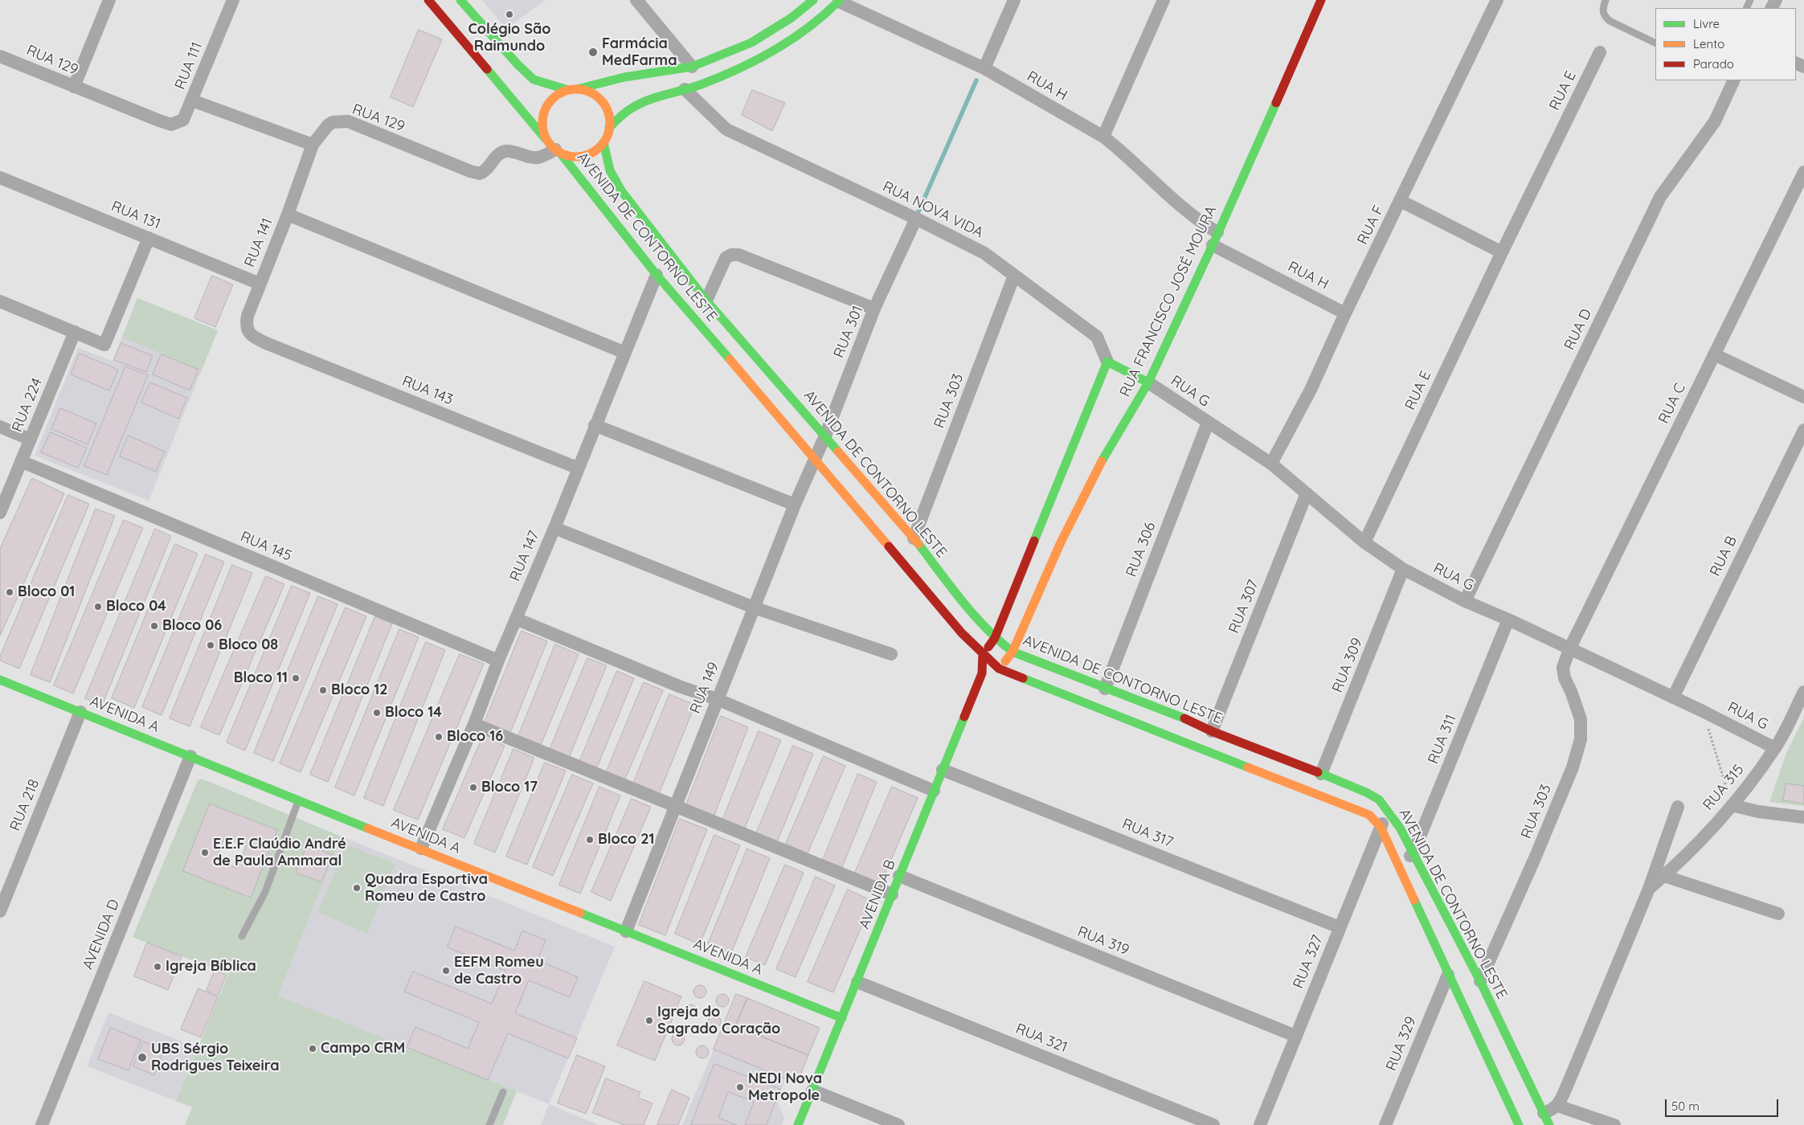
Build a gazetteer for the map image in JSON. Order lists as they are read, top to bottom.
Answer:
{
  "streets": {
    "street": [
      "RUA 129",
      "RUA 111",
      "RUA H",
      "RUA E",
      "RUA NOVA VIDA",
      "RUA 131",
      "RUA F",
      "AVENIDA DE CONTORNO LESTE",
      "RUA 141",
      "RUA FRANCISCO JOSÉ MOURA",
      "RUA D",
      "RUA 301",
      "RUA 143",
      "RUA G",
      "RUA 303",
      "RUA C",
      "RUA 224",
      "RUA 145",
      "RUA 306",
      "RUA 147",
      "RUA B",
      "RUA 307",
      "RUA 309",
      "RUA 149",
      "AVENIDA A",
      "RUA 311",
      "RUA 315",
      "RUA 218",
      "RUA 317",
      "AVENIDA B",
      "AVENIDA D",
      "RUA 319",
      "RUA 327",
      "RUA 321",
      "RUA 329"
    ]
  },
  "crossings": [
    ["RUA 129", "RUA 111"],
    ["RUA 129", "AVENIDA DE CONTORNO LESTE"],
    ["RUA 129", "RUA 141"],
    ["RUA H", "RUA F"],
    ["RUA H", "RUA FRANCISCO JOSÉ MOURA"],
    ["RUA E", "RUA G"],
    ["RUA NOVA VIDA", "RUA FRANCISCO JOSÉ MOURA"],
    ["RUA NOVA VIDA", "RUA 301"],
    ["RUA NOVA VIDA", "RUA 303"],
    ["RUA 131", "RUA 141"],
    ["RUA F", "RUA G"],
    ["AVENIDA DE CONTORNO LESTE", "RUA FRANCISCO JOSÉ MOURA"],
    ["AVENIDA DE CONTORNO LESTE", "RUA 301"],
    ["AVENIDA DE CONTORNO LESTE", "RUA 303"],
    ["AVENIDA DE CONTORNO LESTE", "RUA 306"],
    ["AVENIDA DE CONTORNO LESTE", "RUA 147"],
    ["AVENIDA DE CONTORNO LESTE", "RUA 307"],
    ["AVENIDA DE CONTORNO LESTE", "RUA 309"],
    ["AVENIDA DE CONTORNO LESTE", "RUA 149"],
    ["AVENIDA DE CONTORNO LESTE", "RUA 311"],
    ["AVENIDA DE CONTORNO LESTE", "AVENIDA B"],
    ["AVENIDA DE CONTORNO LESTE", "RUA 327"],
    ["AVENIDA DE CONTORNO LESTE", "RUA 329"],
    ["RUA 141", "RUA 143"],
    ["RUA FRANCISCO JOSÉ MOURA", "RUA G"],
    ["RUA FRANCISCO JOSÉ MOURA", "AVENIDA B"],
    ["RUA D", "RUA G"],
    ["RUA 301", "RUA 149"],
    ["RUA 143", "RUA 147"],
    ["RUA G", "RUA 303"],
    ["RUA G", "RUA C"],
    ["RUA G", "RUA 306"],
    ["RUA G", "RUA B"],
    ["RUA G", "RUA 307"],
    ["RUA G", "RUA 309"],
    ["RUA G", "RUA 311"],
    ["RUA G", "RUA 315"],
    ["RUA 303", "RUA C"],
    ["RUA 224", "RUA 145"],
    ["RUA 145", "RUA 147"],
    ["RUA 147", "AVENIDA A"],
    ["RUA 149", "AVENIDA A"],
    ["AVENIDA A", "RUA 218"],
    ["AVENIDA A", "AVENIDA B"],
    ["AVENIDA A", "AVENIDA D"],
    ["RUA 317", "AVENIDA B"],
    ["RUA 317", "RUA 327"],
    ["AVENIDA B", "RUA 319"],
    ["AVENIDA B", "RUA 321"],
    ["RUA 319", "RUA 327"]
  ],
  "places": [
    "Colégio São Raimundo",
    "Farmácia MedFarma",
    "Bloco 01",
    "Bloco 04",
    "Bloco 06",
    "Bloco 08",
    "Bloco 11",
    "Bloco 12",
    "Bloco 14",
    "Bloco 16",
    "Bloco 17",
    "Bloco 21",
    "E.E.F Claúdio André de Paula Ammaral",
    "Quadra Esportiva Romeu de Castro",
    "Igreja Bíblica",
    "EEFM Romeu de Castro",
    "Igreja do Sagrado Coração",
    "Campo CRM",
    "UBS Sérgio Rodrigues Teixeira",
    "NEDI Nova Metropole"
  ],
  "legend": ["Livre", "Lento", "Parado"],
  "scale_bar": "50 m"
}
